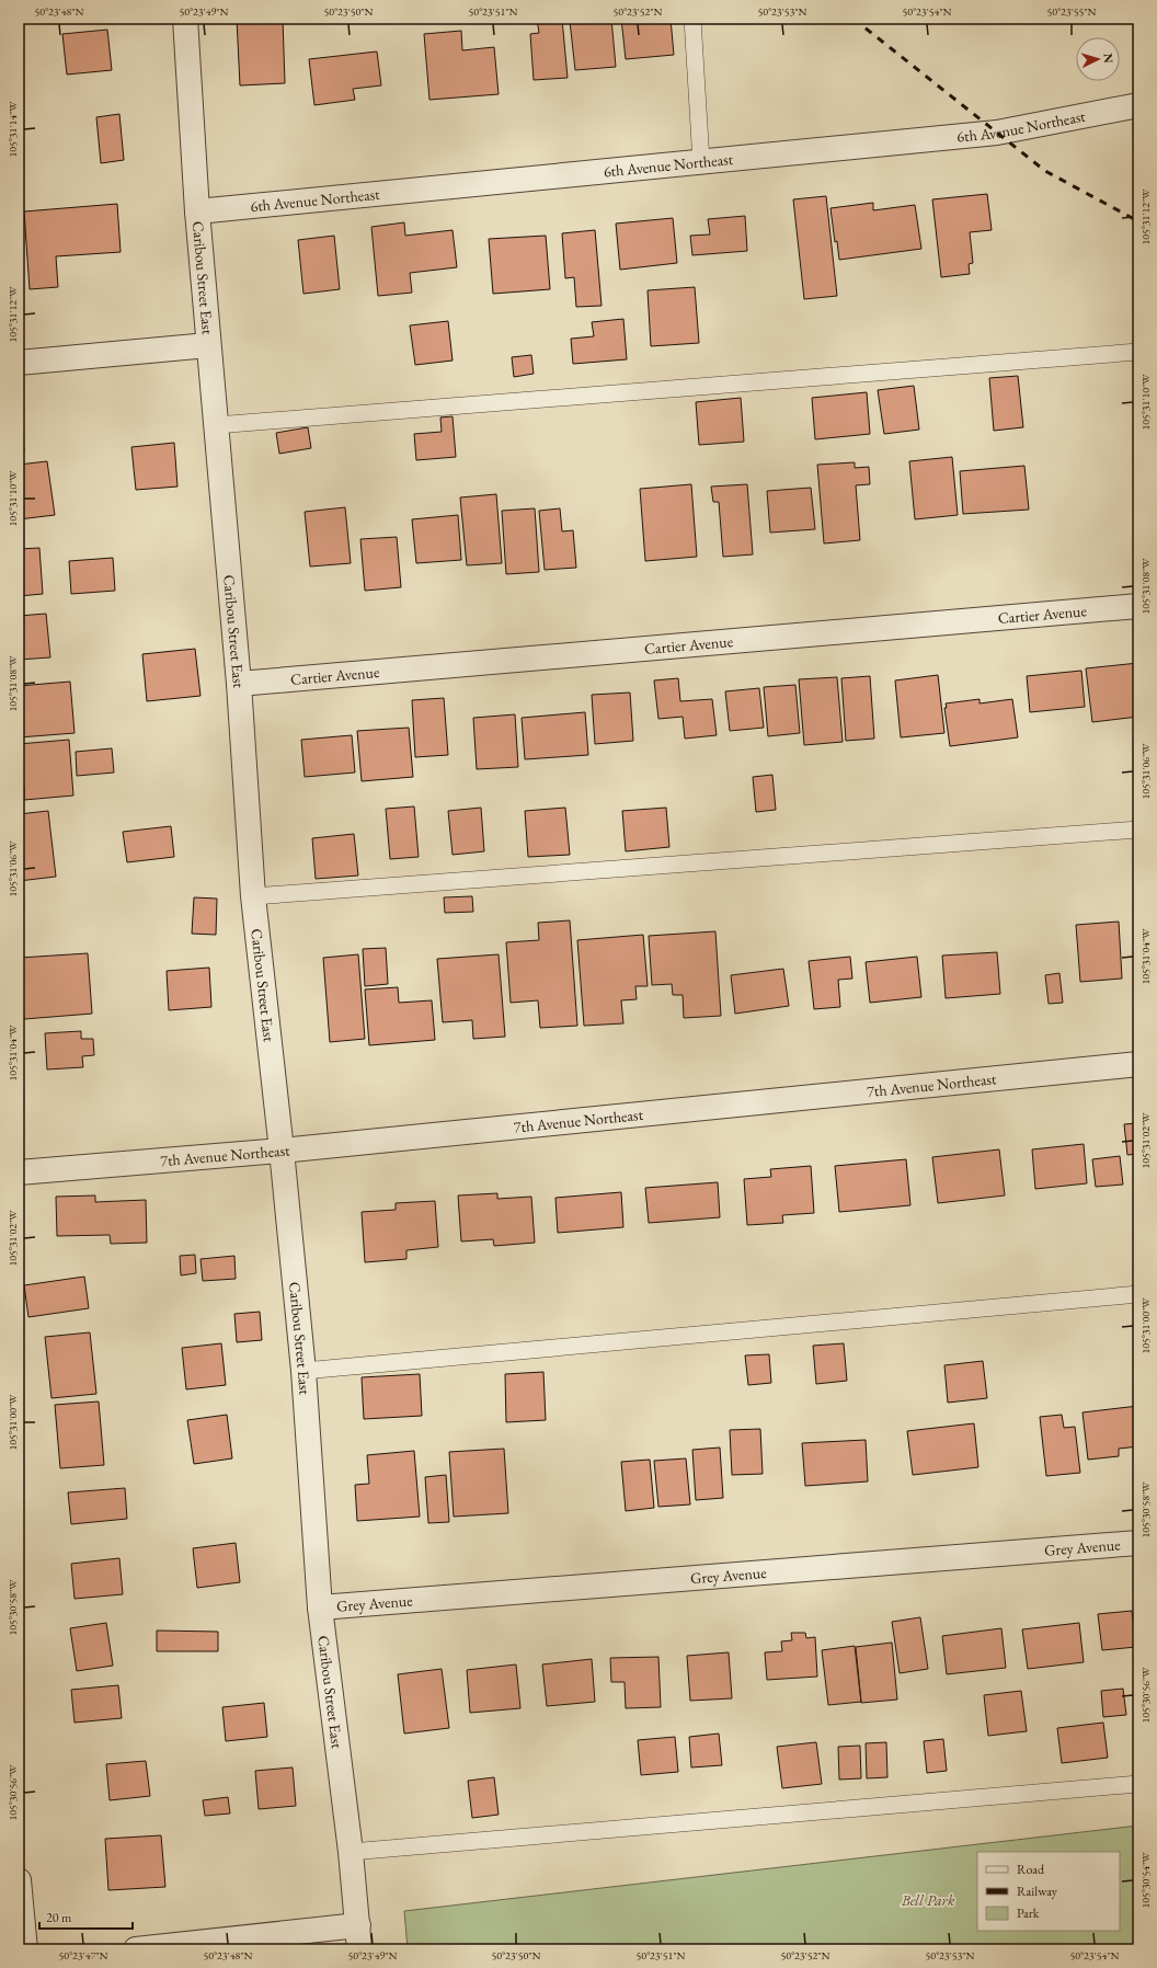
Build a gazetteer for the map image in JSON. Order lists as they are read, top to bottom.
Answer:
{
  "streets": {
    "street": [
      "6th Avenue Northeast",
      "Caribou Street East",
      "Cartier Avenue",
      "7th Avenue Northeast",
      "Grey Avenue"
    ]
  },
  "crossings": [
    ["6th Avenue Northeast", "Caribou Street East"],
    ["Caribou Street East", "Cartier Avenue"],
    ["Caribou Street East", "7th Avenue Northeast"],
    ["Caribou Street East", "Grey Avenue"]
  ],
  "parks": ["Bell Park"],
  "legend": ["Road", "Railway", "Park"],
  "scale_bar": "20 m",
  "north": "right",
  "coordinates": [
    "50°23'48\"N",
    "50°23'49\"N",
    "50°23'50\"N",
    "50°23'51\"N",
    "50°23'52\"N",
    "50°23'53\"N",
    "50°23'54\"N",
    "50°23'55\"N",
    "105°31'14\"W",
    "105°31'12\"W",
    "105°31'10\"W",
    "105°31'08\"W",
    "105°31'06\"W",
    "105°31'04\"W",
    "105°31'02\"W",
    "105°31'00\"W",
    "105°30'58\"W",
    "105°30'56\"W",
    "105°30'54\"W",
    "50°23'47\"N"
  ]
}
